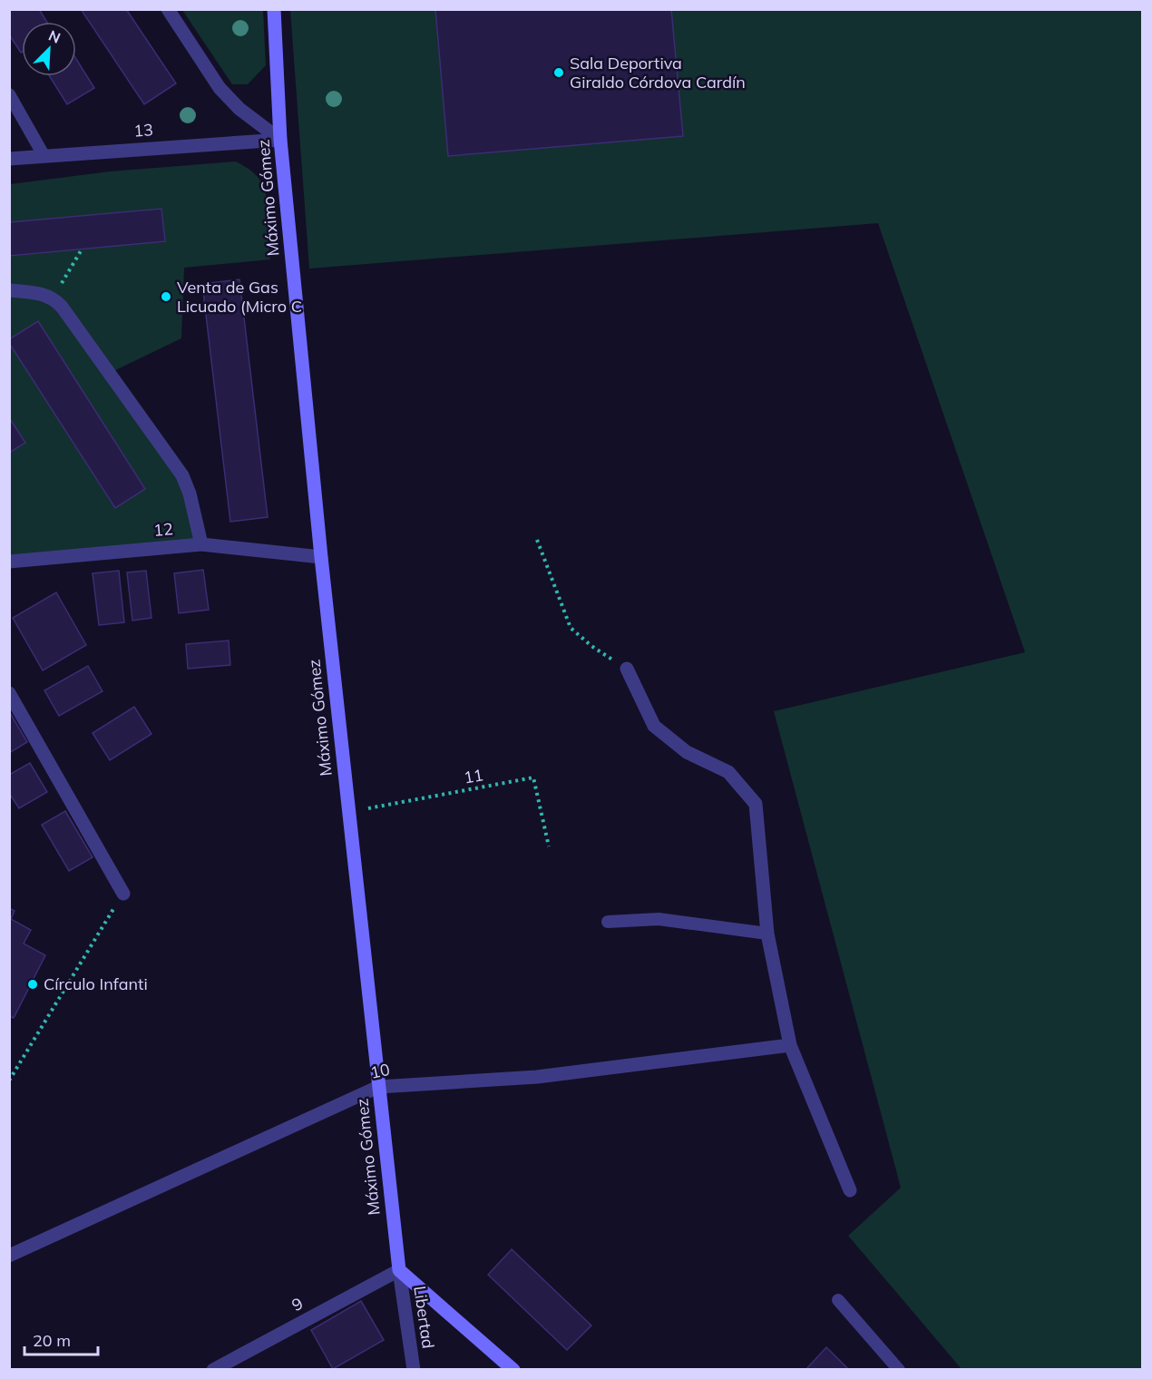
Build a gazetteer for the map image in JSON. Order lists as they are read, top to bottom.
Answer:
{
  "streets": {
    "main road": ["Máximo Gómez"],
    "street": [
      "13",
      "12",
      "10",
      "9",
      "Libertad"
    ],
    "path": ["11"]
  },
  "crossings": [
    ["13", "Máximo Gómez"],
    ["Máximo Gómez", "12"],
    ["Máximo Gómez", "11"],
    ["Máximo Gómez", "10"],
    ["Máximo Gómez", "9"],
    ["Máximo Gómez", "Libertad"],
    ["9", "Libertad"]
  ],
  "places": ["Sala Deportiva Giraldo Córdova Cardín", "Venta de Gas Licuado (Micro C", "Círculo Infanti"],
  "scale_bar": "20 m",
  "north": "top right"
}
